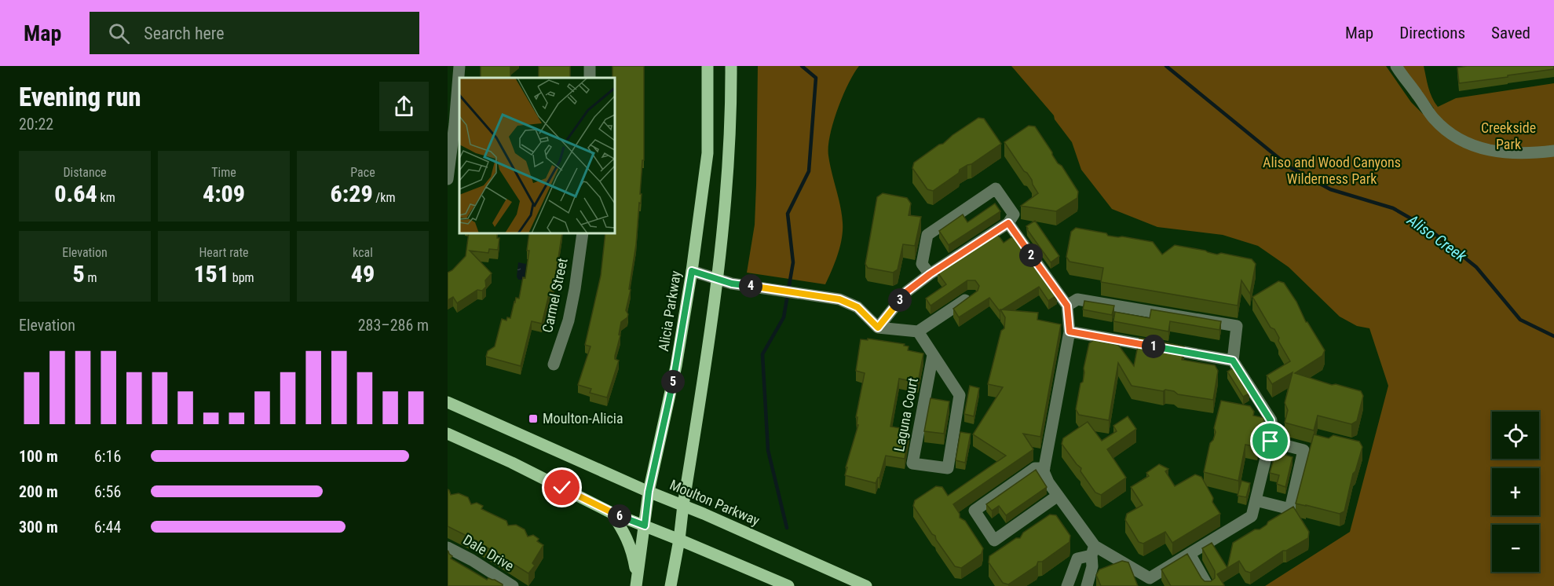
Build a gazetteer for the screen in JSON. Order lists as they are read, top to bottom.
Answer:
{
  "streets": {
    "main road": ["Alicia Parkway", "Moulton Parkway"],
    "street": ["Carmel Street", "Laguna Court", "Dale Drive"]
  },
  "crossings": [
    ["Alicia Parkway", "Moulton Parkway"]
  ],
  "water": ["Aliso Creek"],
  "parks": ["Creekside Park", "Aliso and Wood Canyons Wilderness Park"],
  "places": {
    "transit": ["Moulton-Alicia"]
  },
  "page": {
    "header": "Map",
    "search": "Search here",
    "nav": ["Map", "Directions", "Saved"],
    "heading": ["Evening run", "20:22"],
    "stats": [
      ["Distance", "0.64 km"],
      ["Time", "4:09"],
      ["Pace", "6:29 /km"],
      ["Elevation", "5 m"],
      ["Heart rate", "151 bpm"],
      ["kcal", "49"]
    ],
    "pins": [
      "2",
      "4",
      "3",
      "1",
      "5",
      "6"
    ],
    "chart": ["Elevation", "283–286 m"],
    "map_buttons": ["+", "−"],
    "list": [
      {
        "name": "100 m",
        "note": "6:16"
      },
      {
        "name": "200 m",
        "note": "6:56"
      },
      {
        "name": "300 m",
        "note": "6:44"
      }
    ]
  }
}
